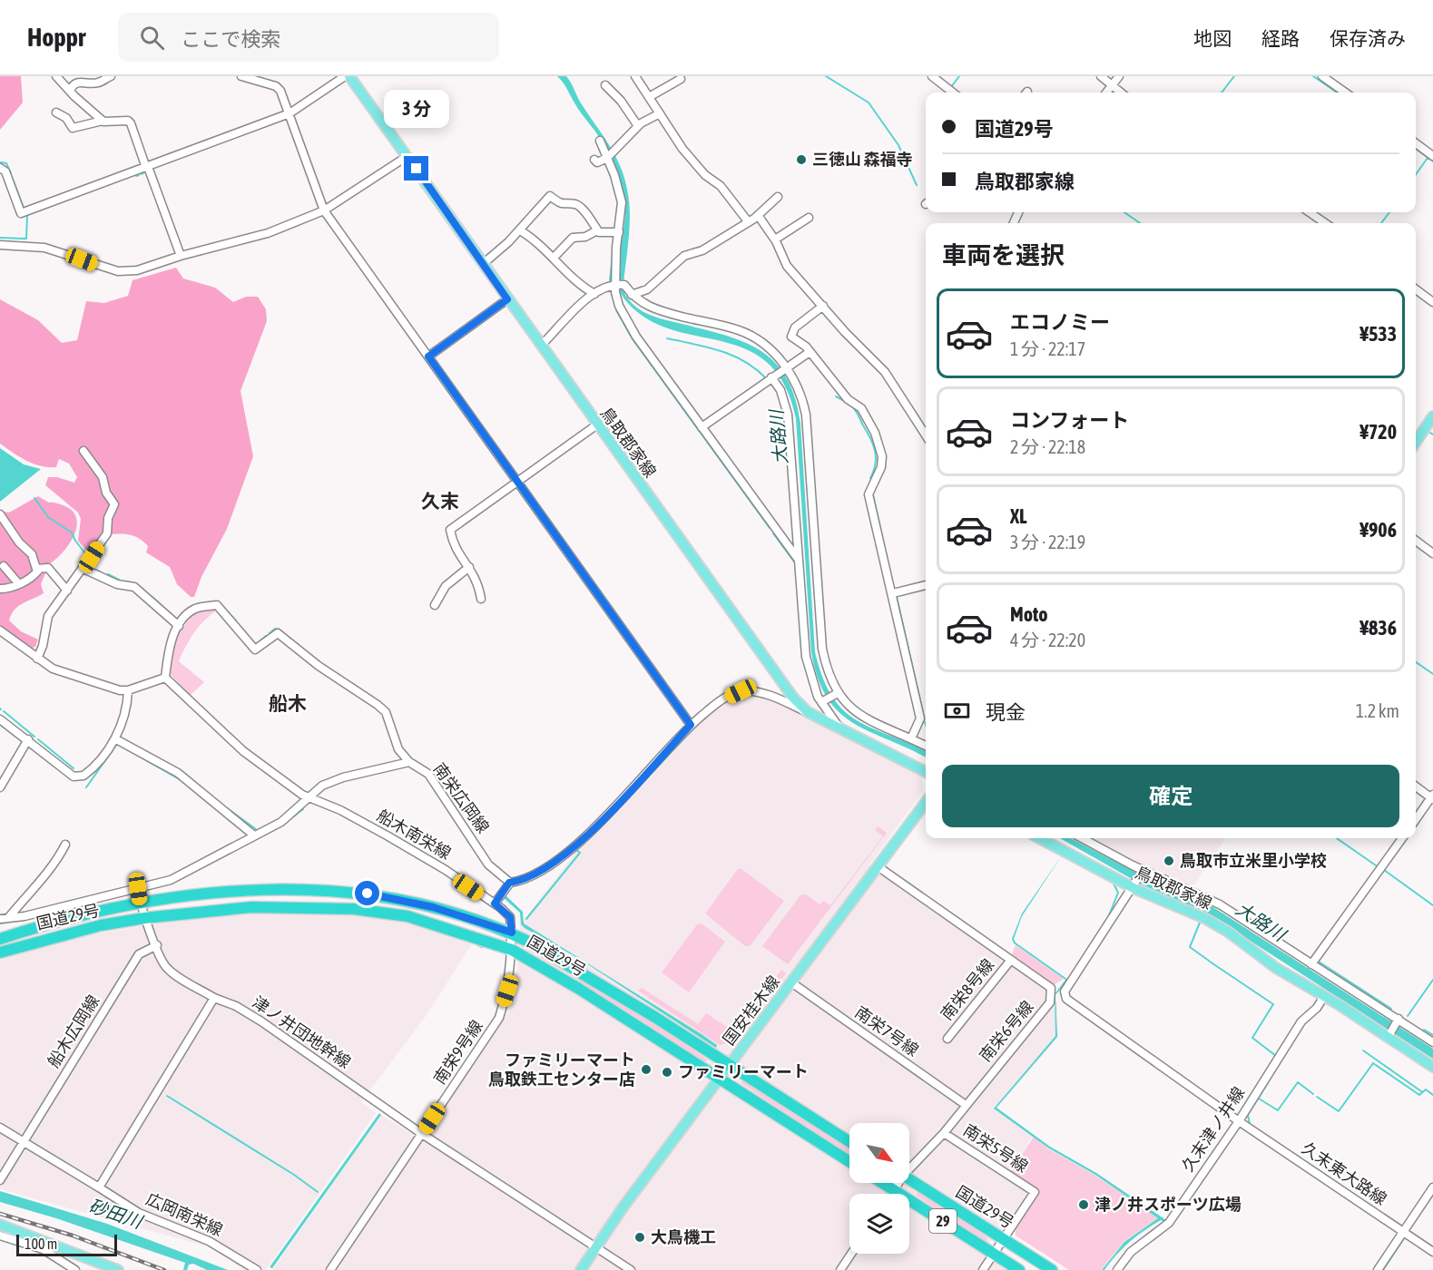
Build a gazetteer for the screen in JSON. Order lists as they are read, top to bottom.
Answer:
{
  "streets": {
    "highway": ["国道29号", "29"],
    "main road": ["鳥取郡家線", "国安桂木線"],
    "street": [
      "南栄広岡線",
      "船木南栄線",
      "南栄8号線",
      "船木広岡線",
      "南栄7号線",
      "南栄6号線",
      "津ノ井団地幹線",
      "南栄9号線",
      "久末津ノ井線",
      "南栄5号線",
      "久末東大路線",
      "広岡南栄線"
    ]
  },
  "crossings": [
    ["鳥取郡家線", "久末津ノ井線"],
    ["鳥取郡家線", "久末東大路線"],
    ["南栄広岡線", "船木南栄線"],
    ["南栄広岡線", "津ノ井団地幹線"],
    ["船木南栄線", "国道29号"],
    ["船木南栄線", "南栄9号線"],
    ["国道29号", "国安桂木線"],
    ["国道29号", "南栄6号線"],
    ["国道29号", "津ノ井団地幹線"],
    ["国道29号", "南栄9号線"],
    ["国道29号", "南栄5号線"],
    ["南栄8号線", "南栄6号線"],
    ["国安桂木線", "南栄7号線"],
    ["国安桂木線", "南栄6号線"],
    ["国安桂木線", "津ノ井団地幹線"],
    ["船木広岡線", "津ノ井団地幹線"],
    ["南栄7号線", "南栄6号線"],
    ["南栄6号線", "南栄5号線"],
    ["津ノ井団地幹線", "南栄9号線"],
    ["久末津ノ井線", "久末東大路線"]
  ],
  "districts": ["久末", "船木"],
  "water": ["大路川", "砂田川"],
  "places": [
    "三徳山 森福寺",
    "鳥取市立米里小学校",
    "ファミリーマート 鳥取鉄工センター店",
    "ファミリーマート",
    "津ノ井スポーツ広場",
    "大鳥機工"
  ],
  "scale_bar": "100 m",
  "north": "bottom right",
  "page": {
    "header": "Hoppr",
    "search": "ここで検索",
    "nav": ["地図", "経路", "保存済み"],
    "bubble": "3 分",
    "banner": ["国道29号", "鳥取郡家線"],
    "heading": "車両を選択",
    "list": [
      {
        "name": "エコノミー",
        "note": "1 分 · 22:17",
        "value": "¥533"
      },
      {
        "name": "コンフォート",
        "note": "2 分 · 22:18",
        "value": "¥720"
      },
      {
        "name": "XL",
        "note": "3 分 · 22:19",
        "value": "¥906"
      },
      {
        "name": "Moto",
        "note": "4 分 · 22:20",
        "value": "¥836"
      }
    ],
    "pay": ["現金", "1.2 km"],
    "buttons": "確定",
    "scale": "100 m"
  }
}
